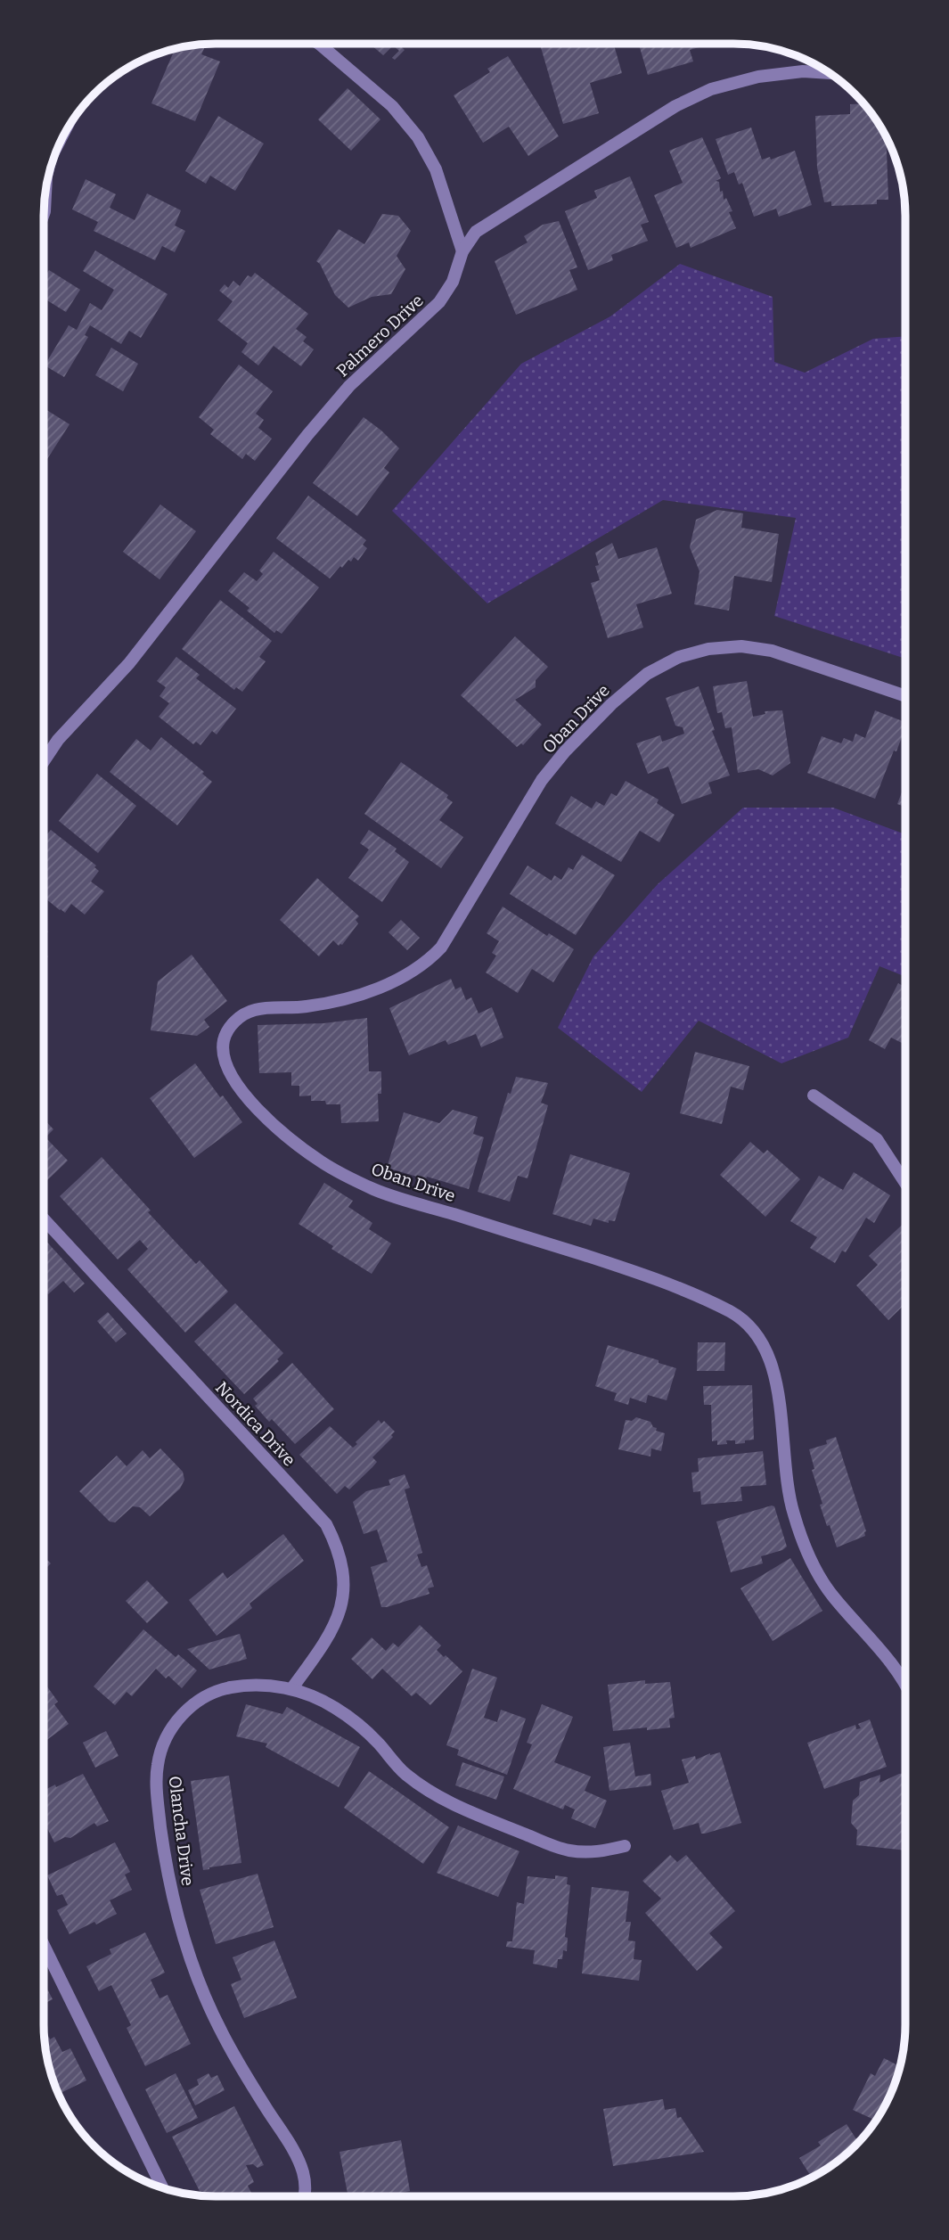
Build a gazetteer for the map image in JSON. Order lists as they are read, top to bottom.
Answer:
{
  "streets": {
    "street": [
      "Palmero Drive",
      "Oban Drive",
      "Nordica Drive",
      "Olancha Drive"
    ]
  },
  "crossings": [
    ["Nordica Drive", "Olancha Drive"]
  ]
}
